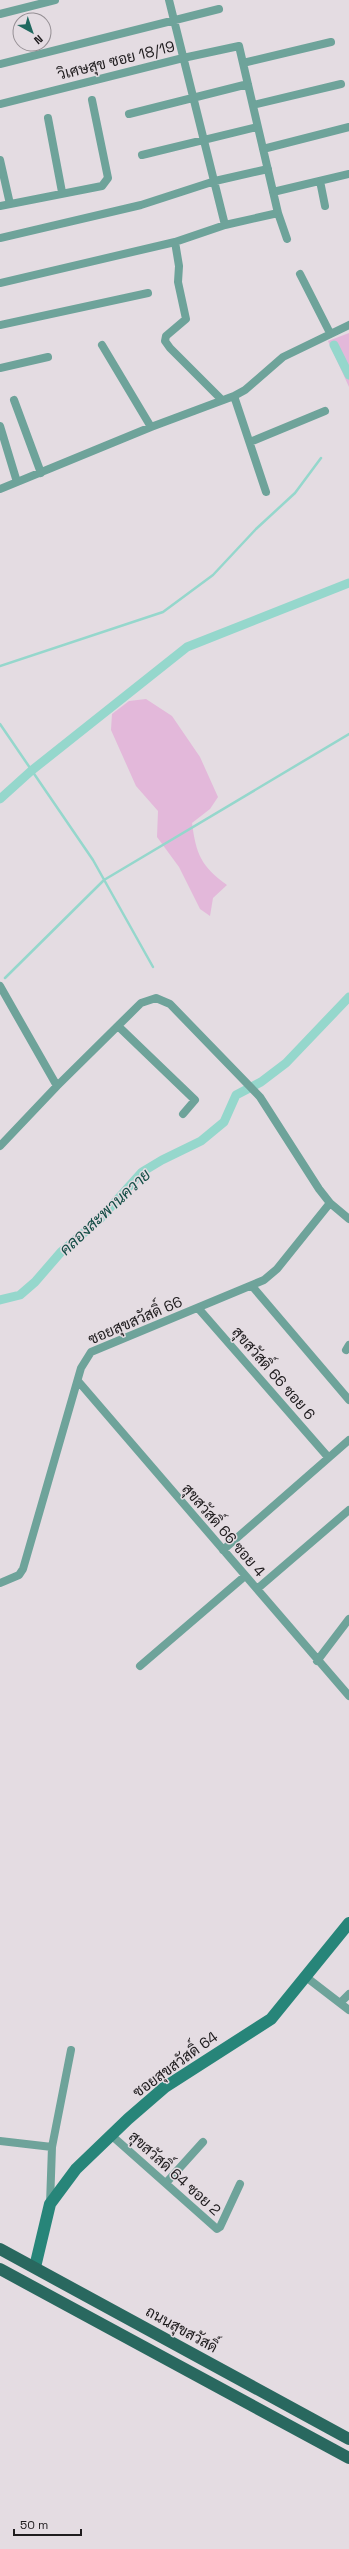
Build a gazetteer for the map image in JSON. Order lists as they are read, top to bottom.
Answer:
{
  "streets": {
    "main road": ["ถนนสุขสวัสดิ์"],
    "street": [
      "วิเศษสุข ซอย 18/19",
      "ซอยสุขสวัสดิ์ 66",
      "สุขสวัสดิ์ 66 ซอย 6",
      "สุขสวัสดิ์ 66 ซอย 4",
      "ซอยสุขสวัสดิ์ 64",
      "สุขสวัสดิ์ 64 ซอย 2"
    ]
  },
  "crossings": [
    ["ซอยสุขสวัสดิ์ 66", "สุขสวัสดิ์ 66 ซอย 6"],
    ["ซอยสุขสวัสดิ์ 66", "สุขสวัสดิ์ 66 ซอย 4"],
    ["ซอยสุขสวัสดิ์ 64", "สุขสวัสดิ์ 64 ซอย 2"],
    ["ซอยสุขสวัสดิ์ 64", "ถนนสุขสวัสดิ์"]
  ],
  "water": ["คลองสะพานควาย"],
  "scale_bar": "50 m",
  "north": "bottom right"
}
